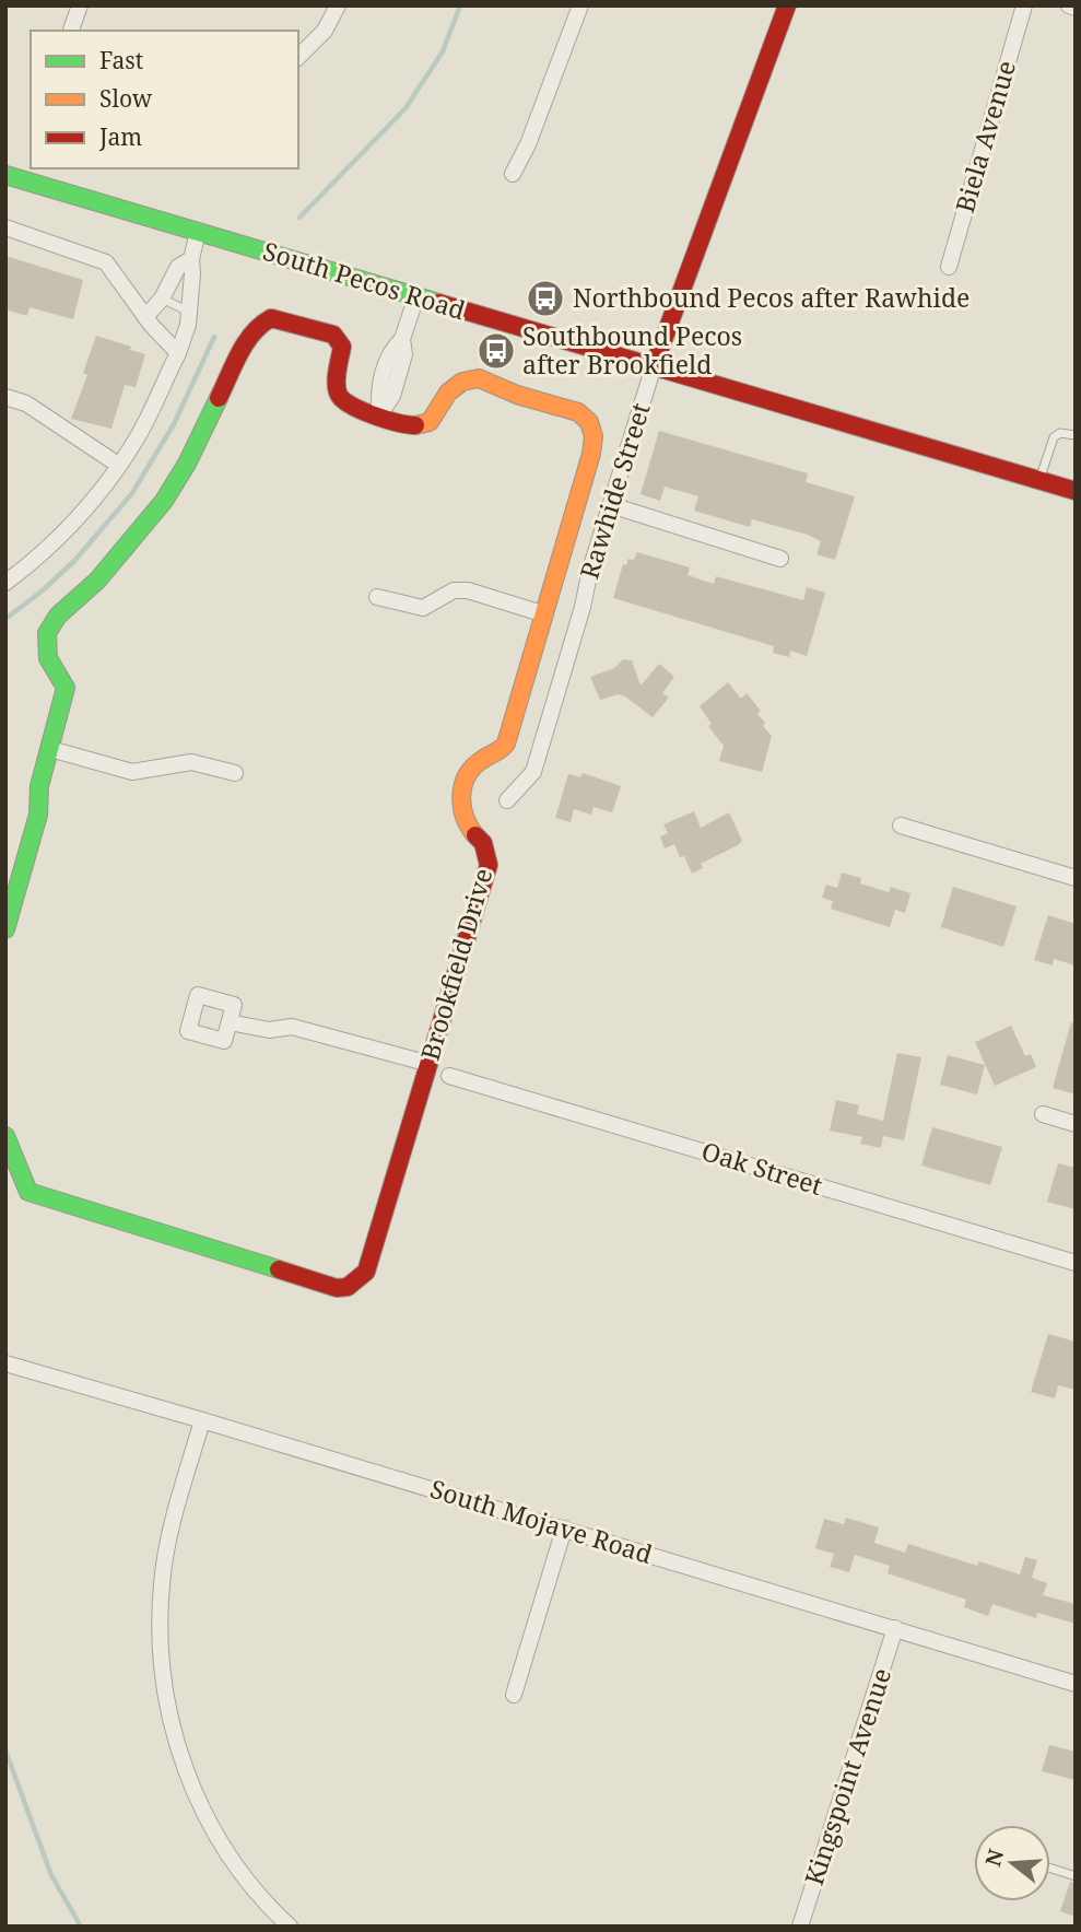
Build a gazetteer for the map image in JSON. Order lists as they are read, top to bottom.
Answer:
{
  "streets": {
    "street": [
      "Biela Avenue",
      "South Pecos Road",
      "Rawhide Street",
      "Brookfield Drive",
      "Oak Street",
      "South Mojave Road",
      "Kingspoint Avenue"
    ]
  },
  "crossings": [
    ["South Pecos Road", "Rawhide Street"],
    ["South Mojave Road", "Kingspoint Avenue"]
  ],
  "places": {
    "bus stop": ["Northbound Pecos after Rawhide", "Southbound Pecos after Brookfield"]
  },
  "legend": ["Fast", "Slow", "Jam"],
  "north": "left"
}
